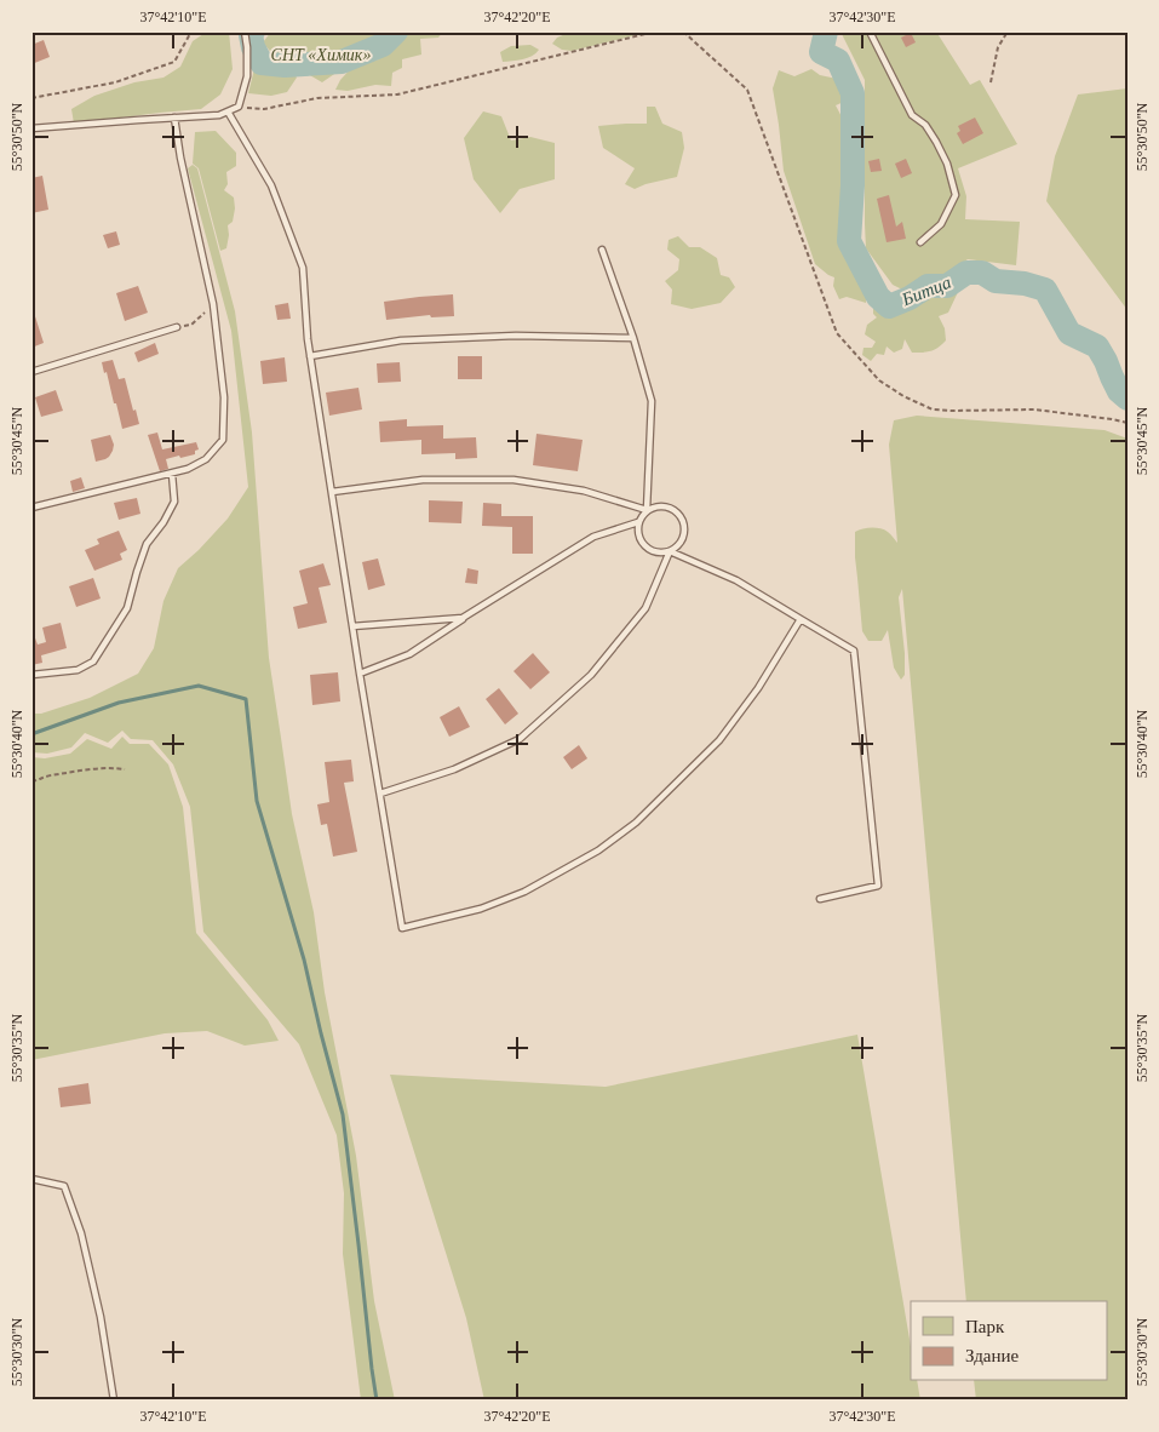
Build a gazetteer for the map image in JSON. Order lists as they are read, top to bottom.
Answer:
{
  "water": ["Битца"],
  "parks": ["СНТ «Химик»"],
  "legend": ["Парк", "Здание"],
  "coordinates": [
    "37°42'10\"E",
    "37°42'20\"E",
    "37°42'30\"E",
    "55°30'50\"N",
    "55°30'45\"N",
    "55°30'40\"N",
    "55°30'35\"N",
    "55°30'30\"N"
  ]
}
